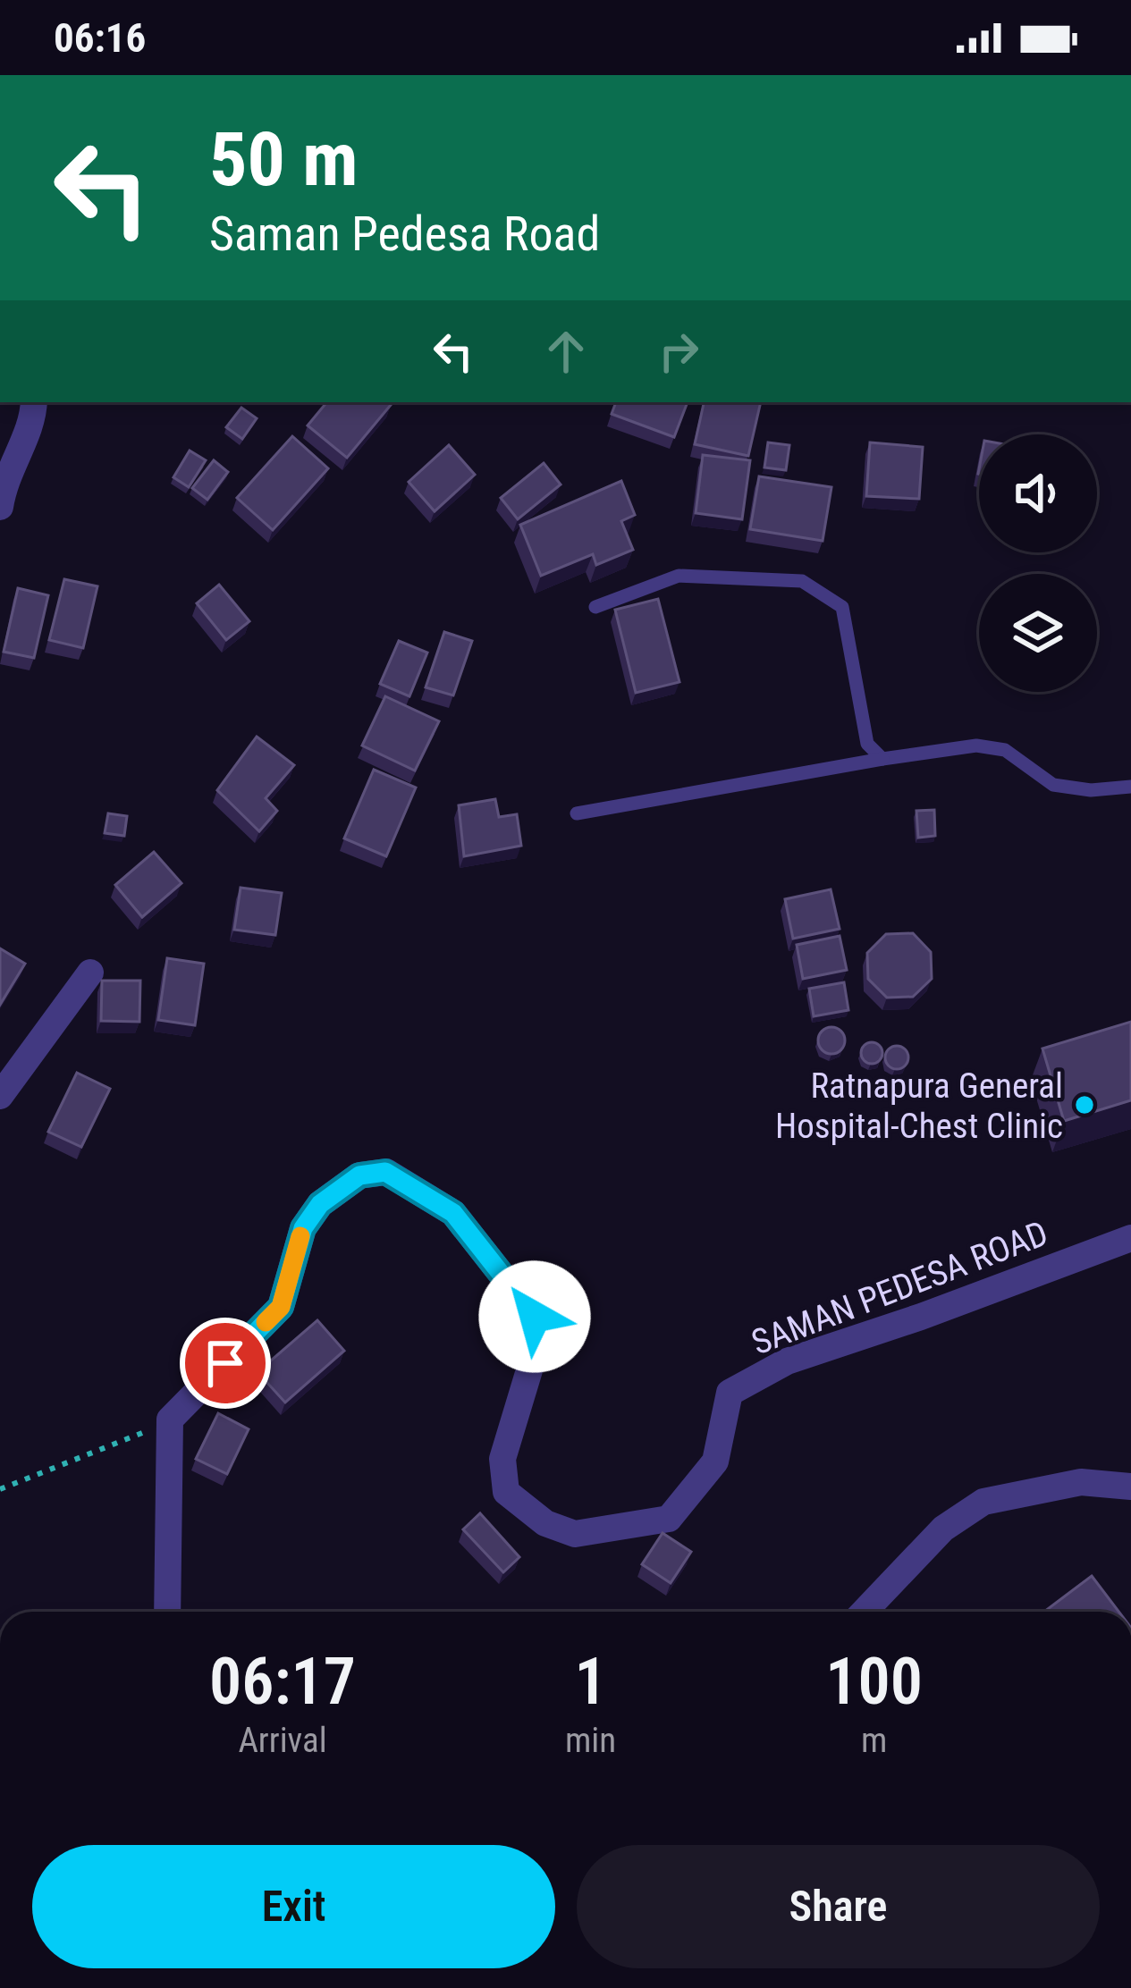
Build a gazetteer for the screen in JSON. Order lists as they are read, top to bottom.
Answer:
{
  "streets": {
    "street": ["SAMAN PEDESA ROAD"]
  },
  "places": ["Ratnapura General Hospital-Chest Clinic"],
  "page": {
    "status": "06:16",
    "turn": ["50 m", "Saman Pedesa Road"],
    "eta": [
      "06:17",
      "Arrival",
      "1",
      "min",
      "100",
      "m"
    ],
    "buttons": ["Exit", "Share"]
  }
}
